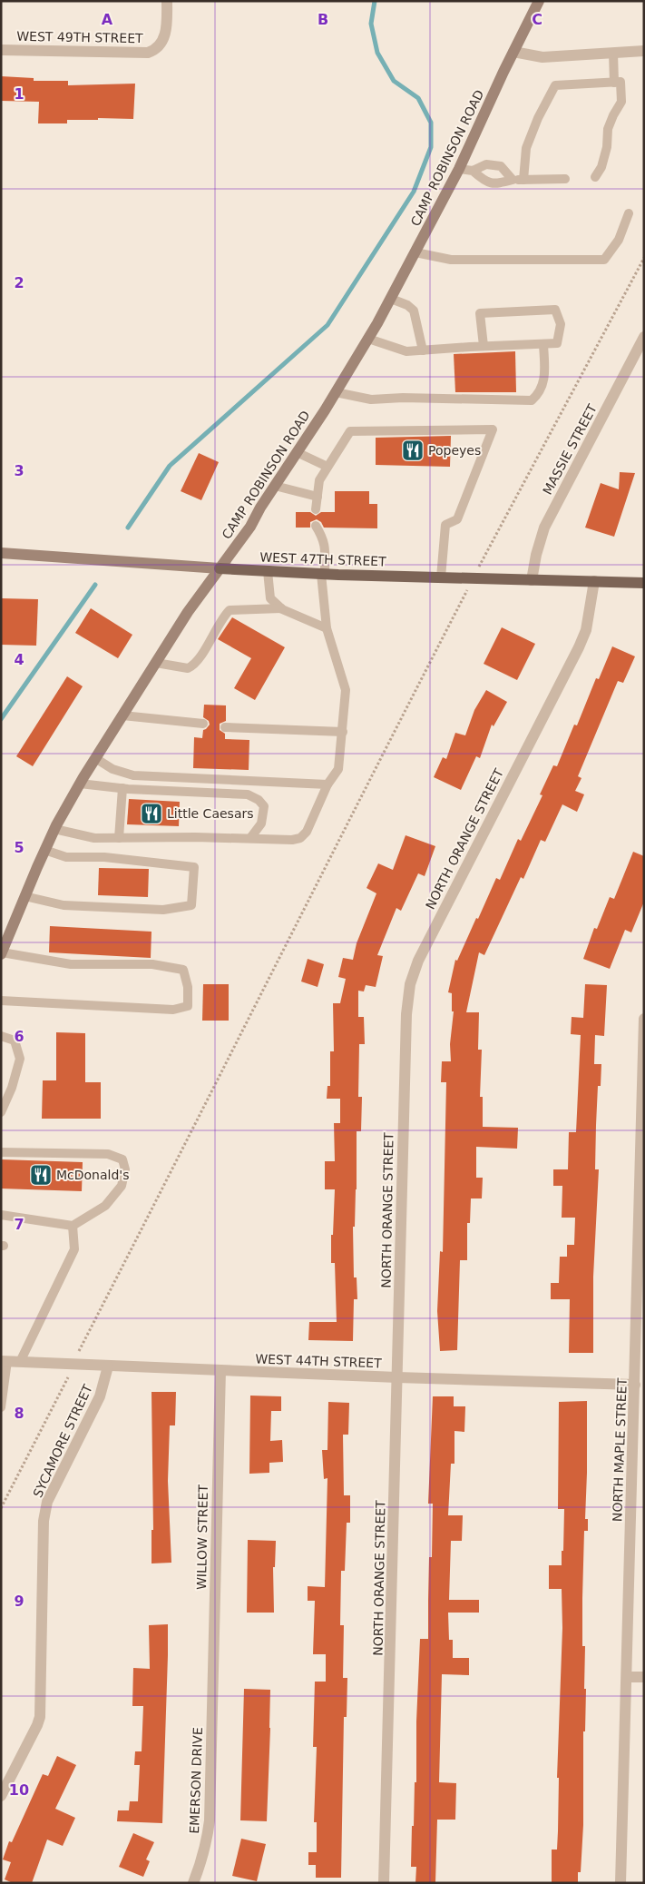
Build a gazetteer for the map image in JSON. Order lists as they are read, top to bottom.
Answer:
{
  "streets": {
    "main road": ["CAMP ROBINSON ROAD", "WEST 47TH STREET"],
    "street": [
      "WEST 49TH STREET",
      "MASSIE STREET",
      "NORTH ORANGE STREET",
      "WEST 44TH STREET",
      "SYCAMORE STREET",
      "NORTH MAPLE STREET",
      "WILLOW STREET",
      "EMERSON DRIVE"
    ]
  },
  "crossings": [
    ["CAMP ROBINSON ROAD", "WEST 47TH STREET"],
    ["MASSIE STREET", "WEST 47TH STREET"],
    ["WEST 47TH STREET", "NORTH ORANGE STREET"],
    ["NORTH ORANGE STREET", "WEST 44TH STREET"],
    ["WEST 44TH STREET", "SYCAMORE STREET"],
    ["WEST 44TH STREET", "NORTH MAPLE STREET"],
    ["WEST 44TH STREET", "WILLOW STREET"],
    ["WILLOW STREET", "EMERSON DRIVE"]
  ],
  "places": {
    "restaurant": ["Popeyes", "Little Caesars", "McDonald's"]
  },
  "grid": {
    "columns": ["A", "B", "C"],
    "rows": [
      "1",
      "2",
      "3",
      "4",
      "5",
      "6",
      "7",
      "8",
      "9",
      "10"
    ]
  }
}
